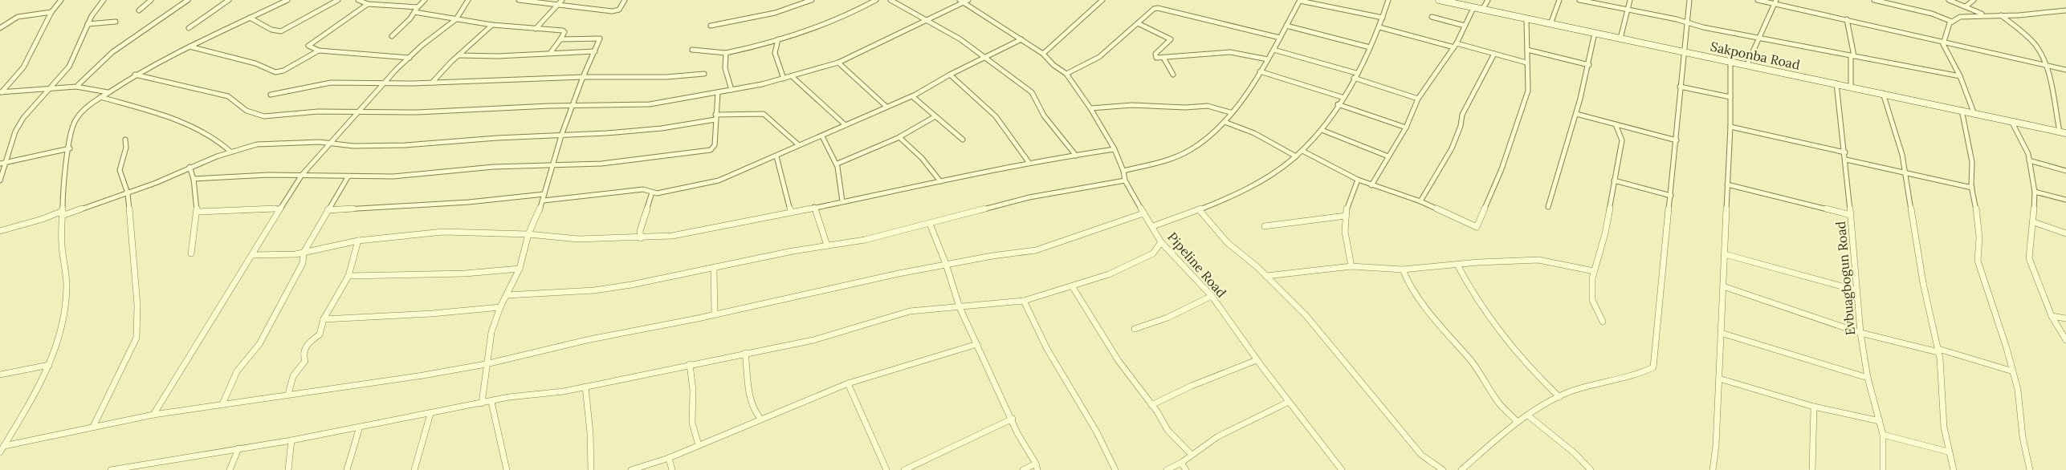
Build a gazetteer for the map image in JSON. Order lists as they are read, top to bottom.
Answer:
{
  "streets": {
    "main road": ["Sakponba Road"],
    "street": ["Pipeline Road", "Evbuagbogun Road"]
  },
  "crossings": [
    ["Sakponba Road", "Evbuagbogun Road"]
  ]
}
